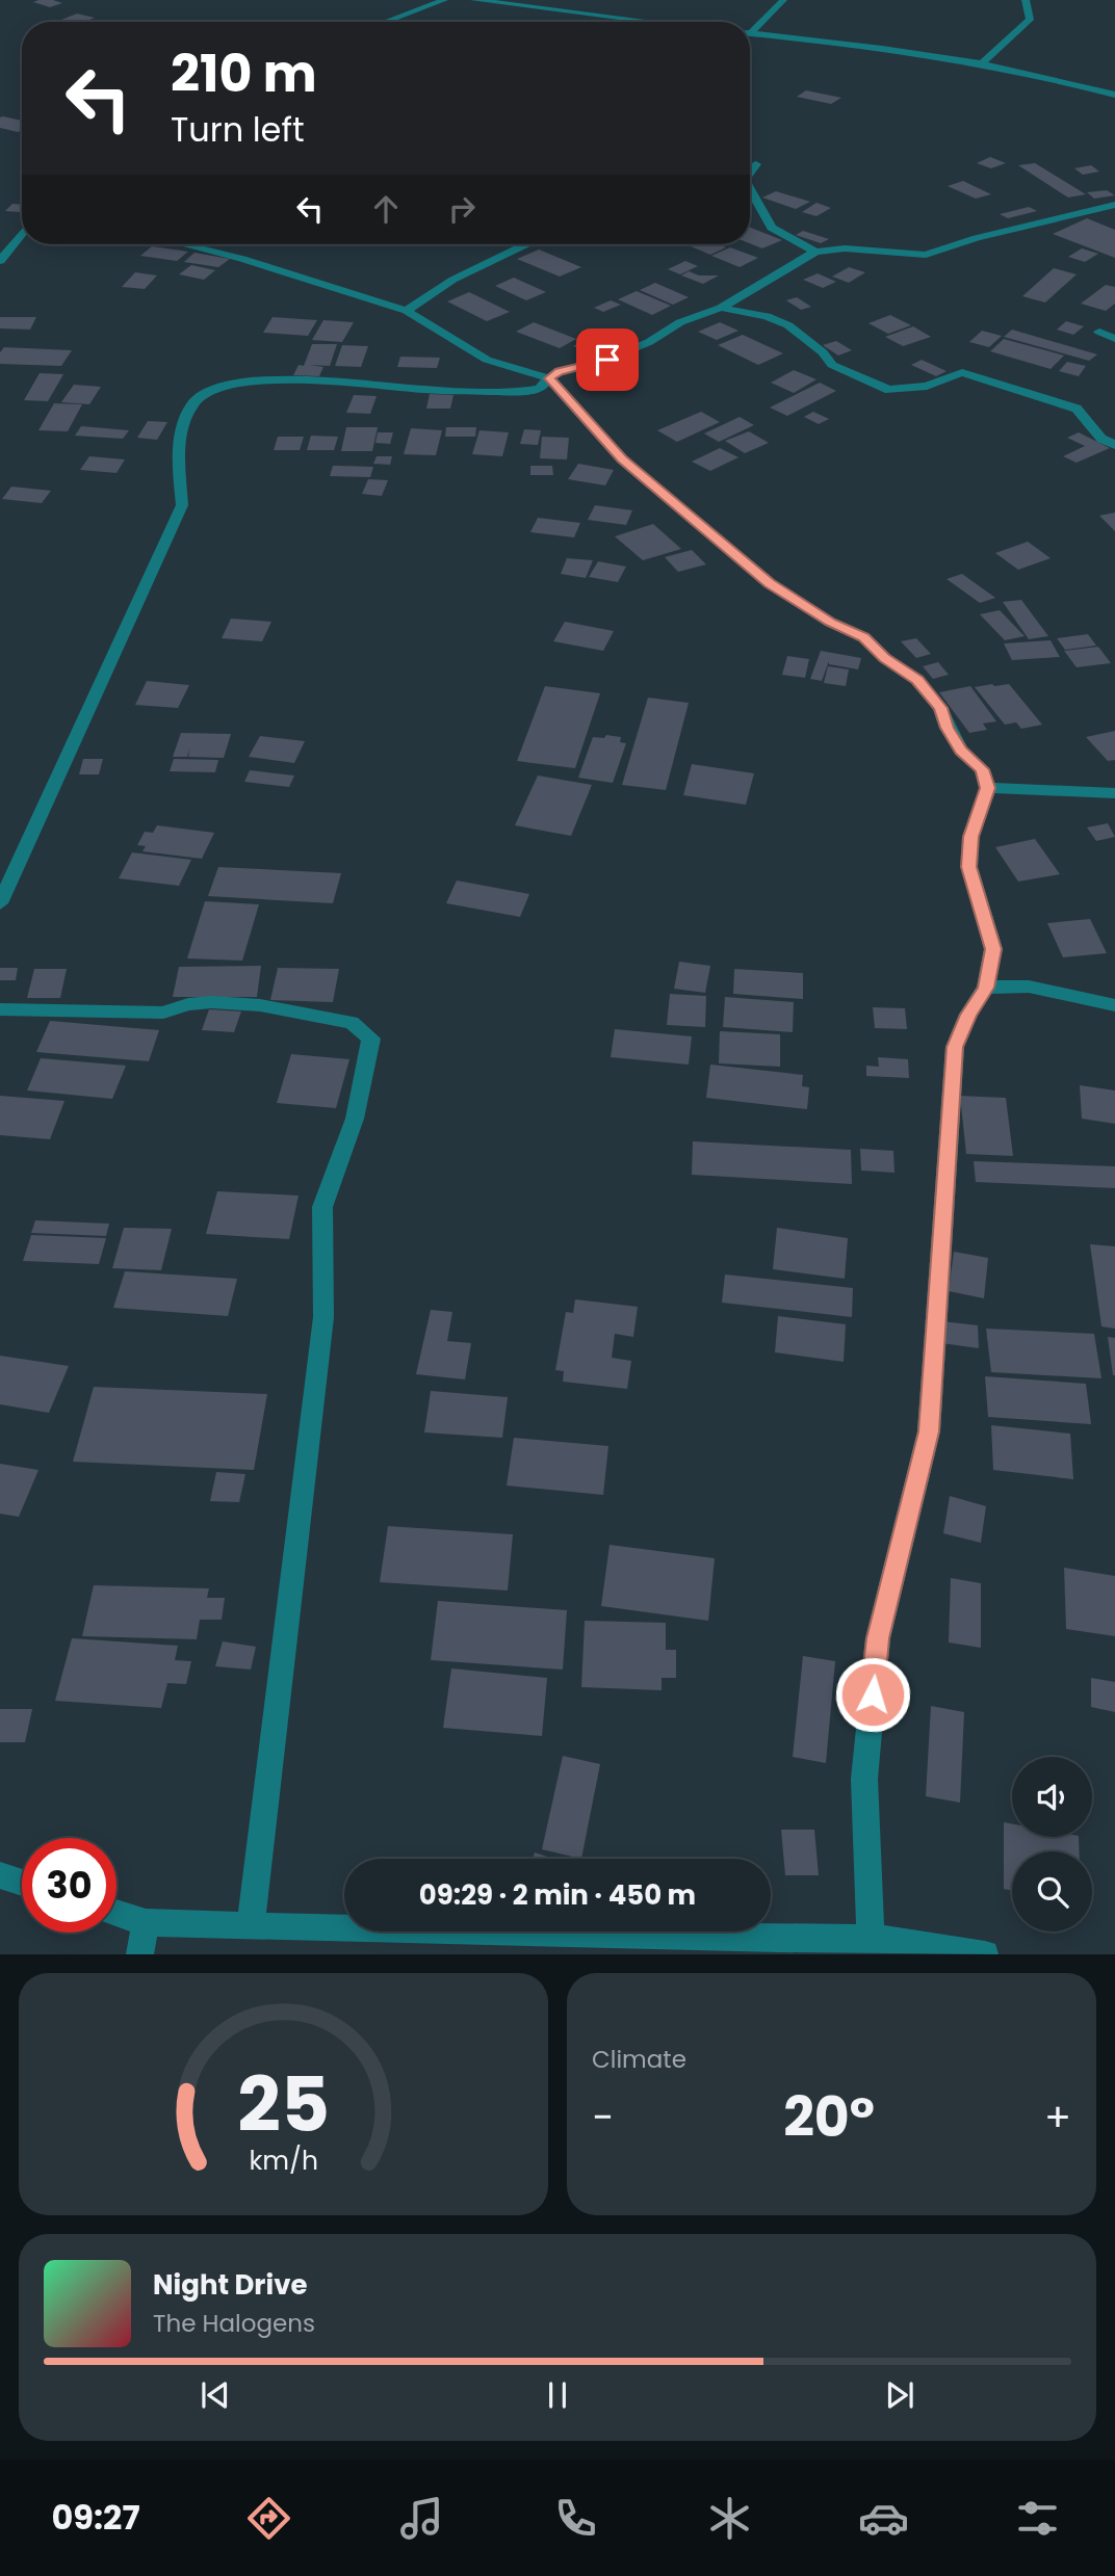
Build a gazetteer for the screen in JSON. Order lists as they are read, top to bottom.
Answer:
{
  "page": {
    "turn": ["210 m", "Turn left"],
    "limit": "30",
    "trip": "09:29 · 2 min · 450 m",
    "tile": "Climate",
    "heat": ["−", "20°", "+"],
    "song": ["Night Drive", "The Halogens"],
    "tabs": "09:27",
    "gauge": ["25", "km/h"]
  }
}
